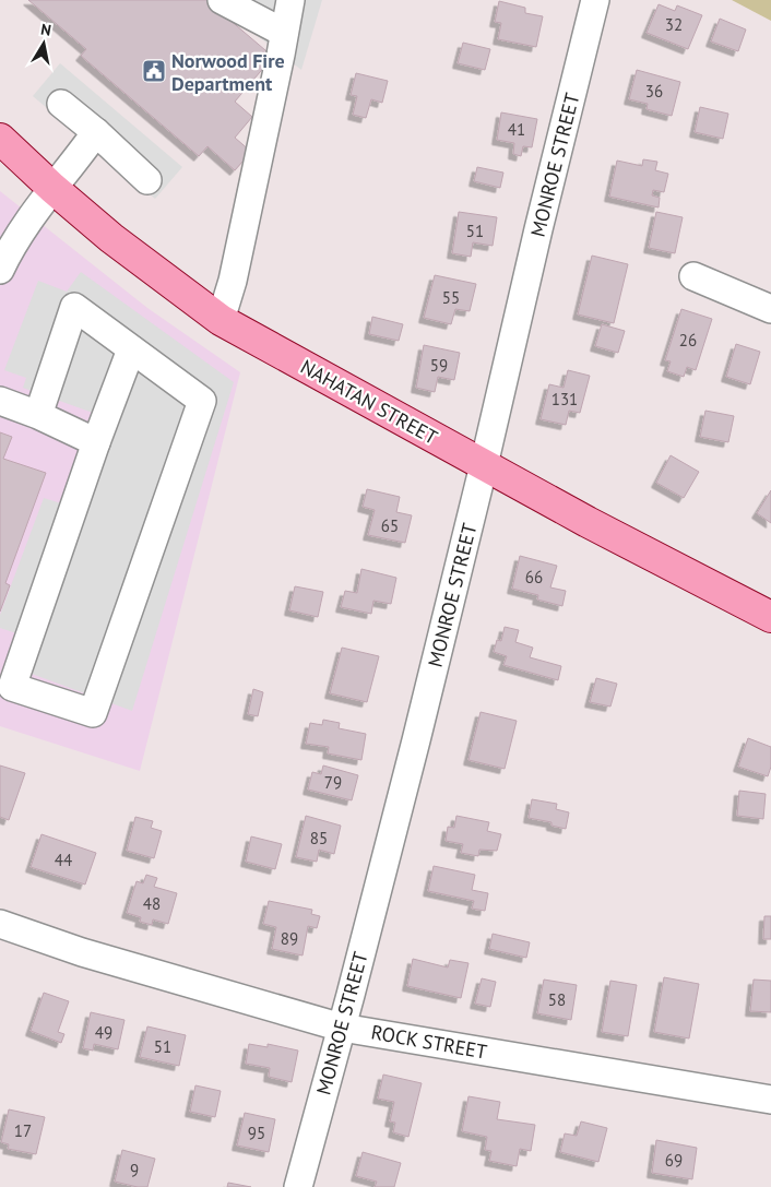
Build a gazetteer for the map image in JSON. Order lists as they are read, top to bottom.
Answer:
{
  "streets": {
    "main road": ["NAHATAN STREET"],
    "street": ["MONROE STREET", "ROCK STREET"]
  },
  "crossings": [
    ["MONROE STREET", "NAHATAN STREET"],
    ["MONROE STREET", "ROCK STREET"]
  ],
  "places": {
    "public building": ["Norwood Fire Department"]
  },
  "house_numbers": [
    "32",
    "36",
    "41",
    "51",
    "55",
    "26",
    "59",
    "131",
    "65",
    "66",
    "79",
    "85",
    "44",
    "48",
    "89",
    "58",
    "49",
    "51",
    "17",
    "95",
    "69",
    "9"
  ],
  "north": "top"
}
